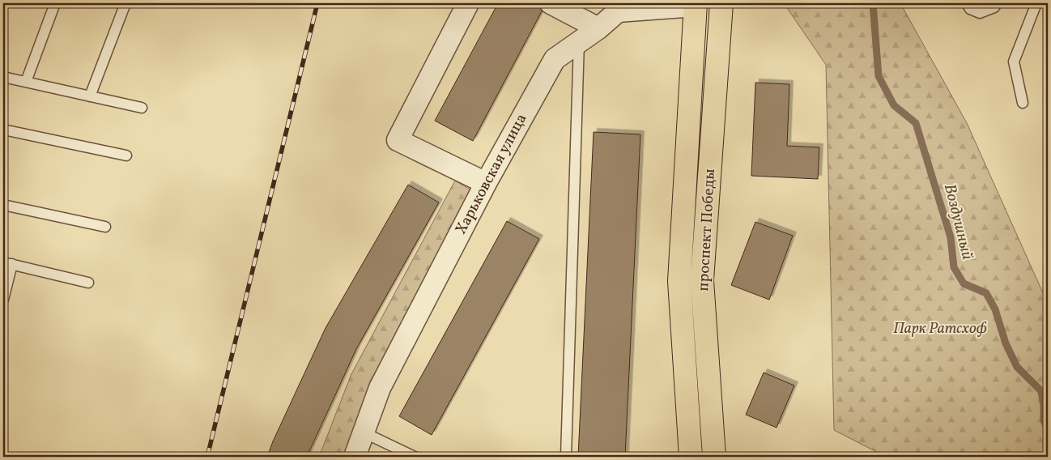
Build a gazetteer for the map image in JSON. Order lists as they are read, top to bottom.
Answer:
{
  "streets": {
    "main road": ["Харьковская улица", "проспект Победы"]
  },
  "crossings": [
    ["Харьковская улица", "проспект Победы"]
  ],
  "water": ["Воздушный"],
  "parks": ["Парк Ратсхоф"]
}
